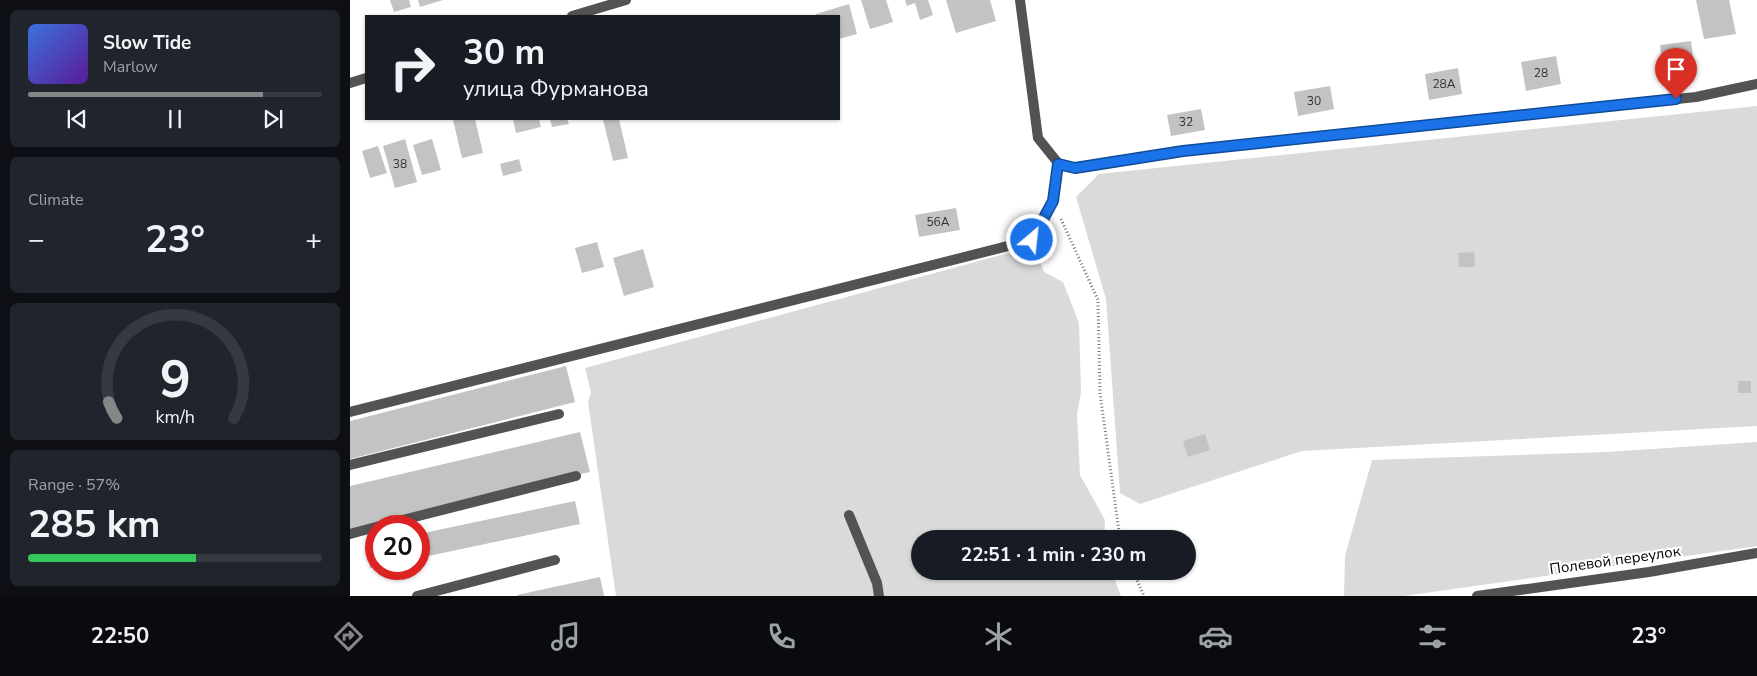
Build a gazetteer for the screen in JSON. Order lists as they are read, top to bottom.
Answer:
{
  "streets": {
    "street": ["Полевой переулок"]
  },
  "house_numbers": [
    "28",
    "28А",
    "30",
    "32",
    "38",
    "56А"
  ],
  "page": {
    "turn": ["30 m", "улица Фурманова"],
    "song": ["Slow Tide", "Marlow"],
    "tile": [
      "Climate",
      ["Range · 57%", "285 km"]
    ],
    "heat": ["−", "23°", "+"],
    "limit": "20",
    "trip": "22:51 · 1 min · 230 m",
    "tabs": ["22:50", "23°"],
    "gauge": ["9", "km/h"]
  }
}
